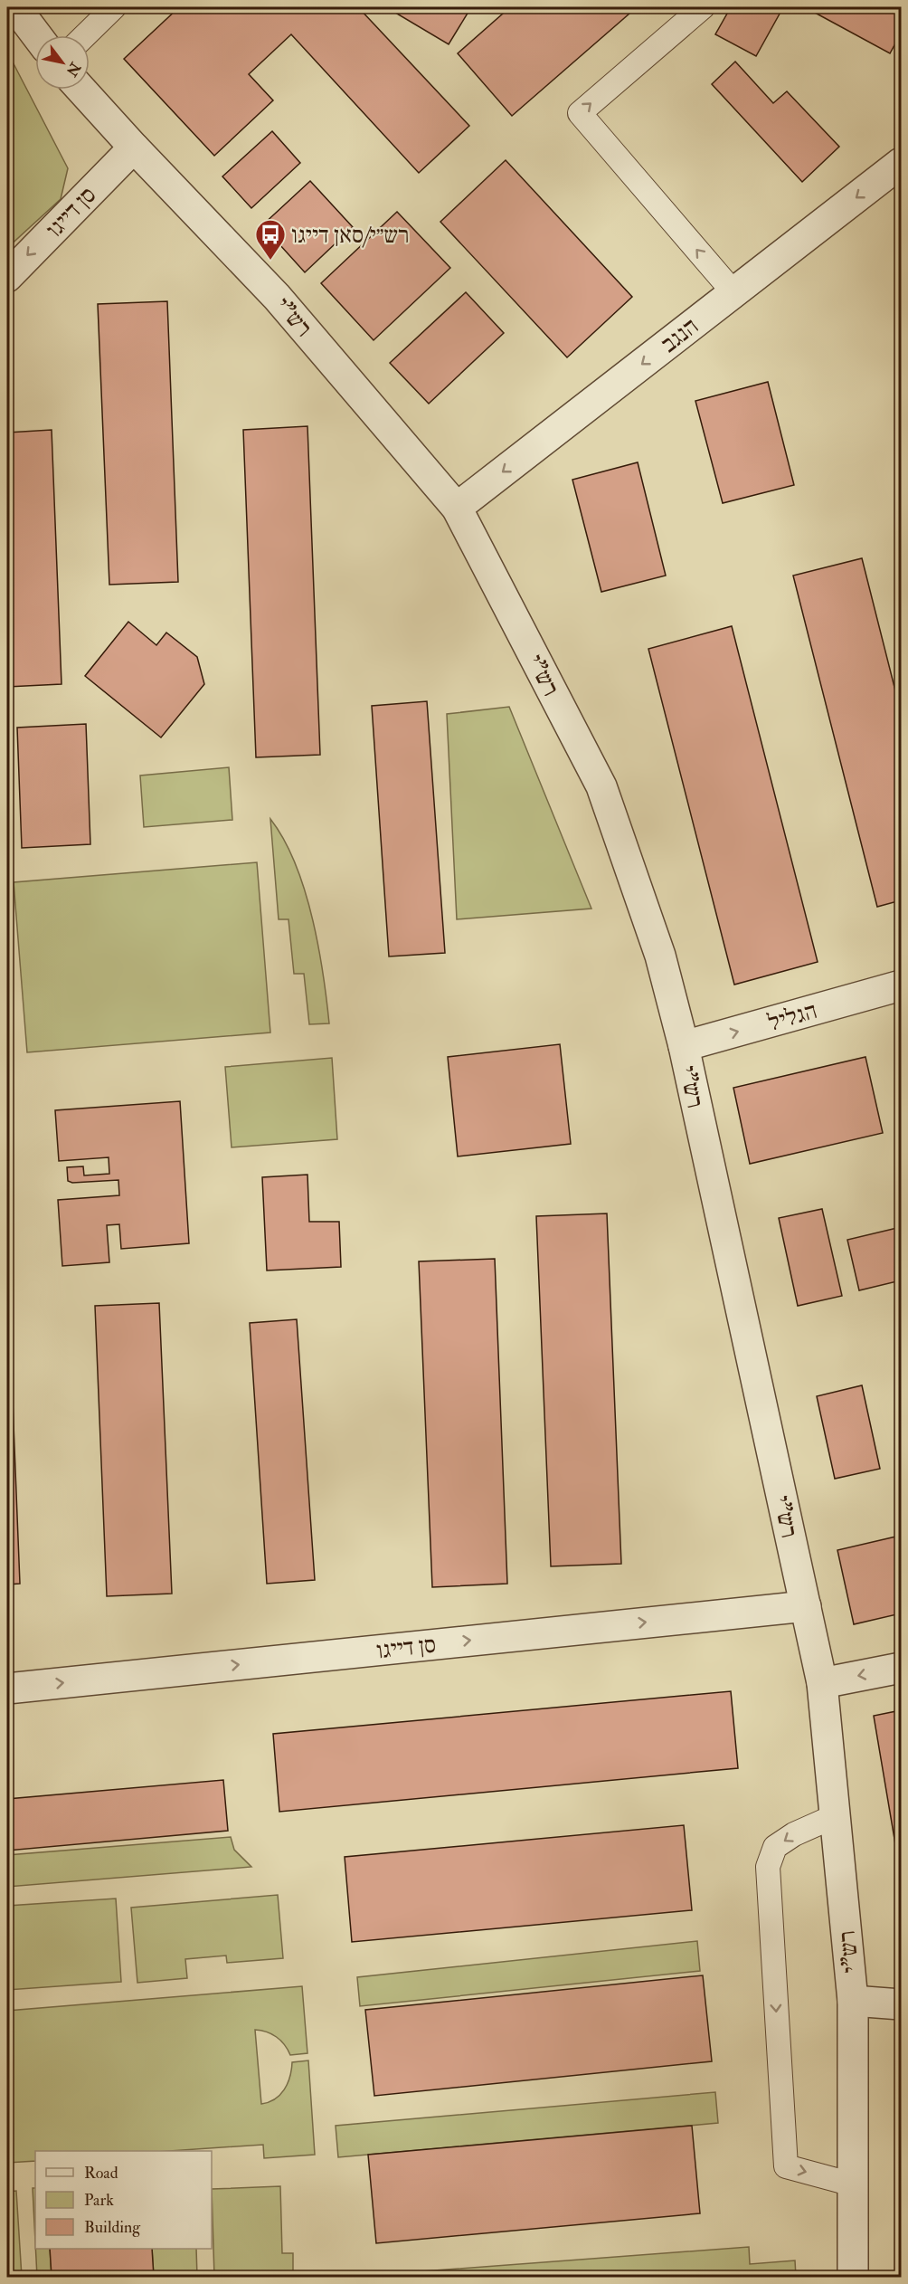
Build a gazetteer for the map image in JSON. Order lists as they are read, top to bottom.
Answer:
{
  "streets": {
    "street": [
      "סן דייגו",
      "רש\"י",
      "הנגב",
      "הגליל"
    ]
  },
  "crossings": [
    ["סן דייגו", "רש\"י"],
    ["רש\"י", "הנגב"],
    ["רש\"י", "הגליל"]
  ],
  "one_way": ["הנגב", "הגליל"],
  "places": {
    "bus stop": ["רש״י/סאן דייגו"]
  },
  "legend": ["Road", "Park", "Building"],
  "north": "bottom right"
}
